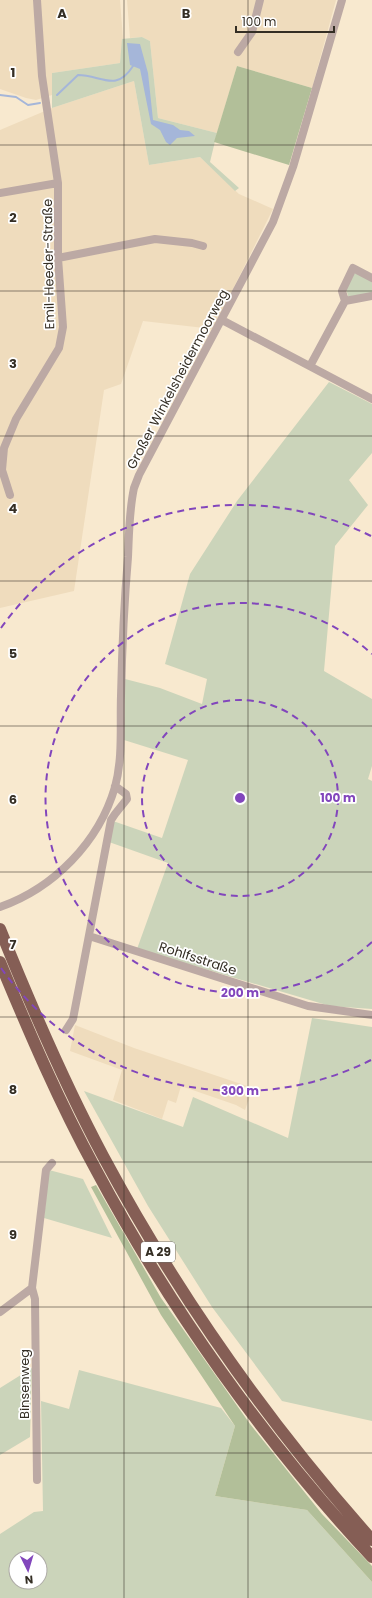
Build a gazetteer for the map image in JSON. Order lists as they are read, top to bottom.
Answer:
{
  "streets": {
    "highway": ["A 29"],
    "street": [
      "Emil-Heeder-Straße",
      "Großer Winkelsheidermoorweg",
      "Rohlfsstraße",
      "Binsenweg"
    ]
  },
  "scale_bar": "100 m",
  "north": "bottom",
  "grid": {
    "columns": ["A", "B"],
    "rows": [
      "1",
      "2",
      "3",
      "4",
      "5",
      "6",
      "7",
      "8",
      "9"
    ]
  },
  "rings": ["100 m", "200 m", "300 m"]
}
